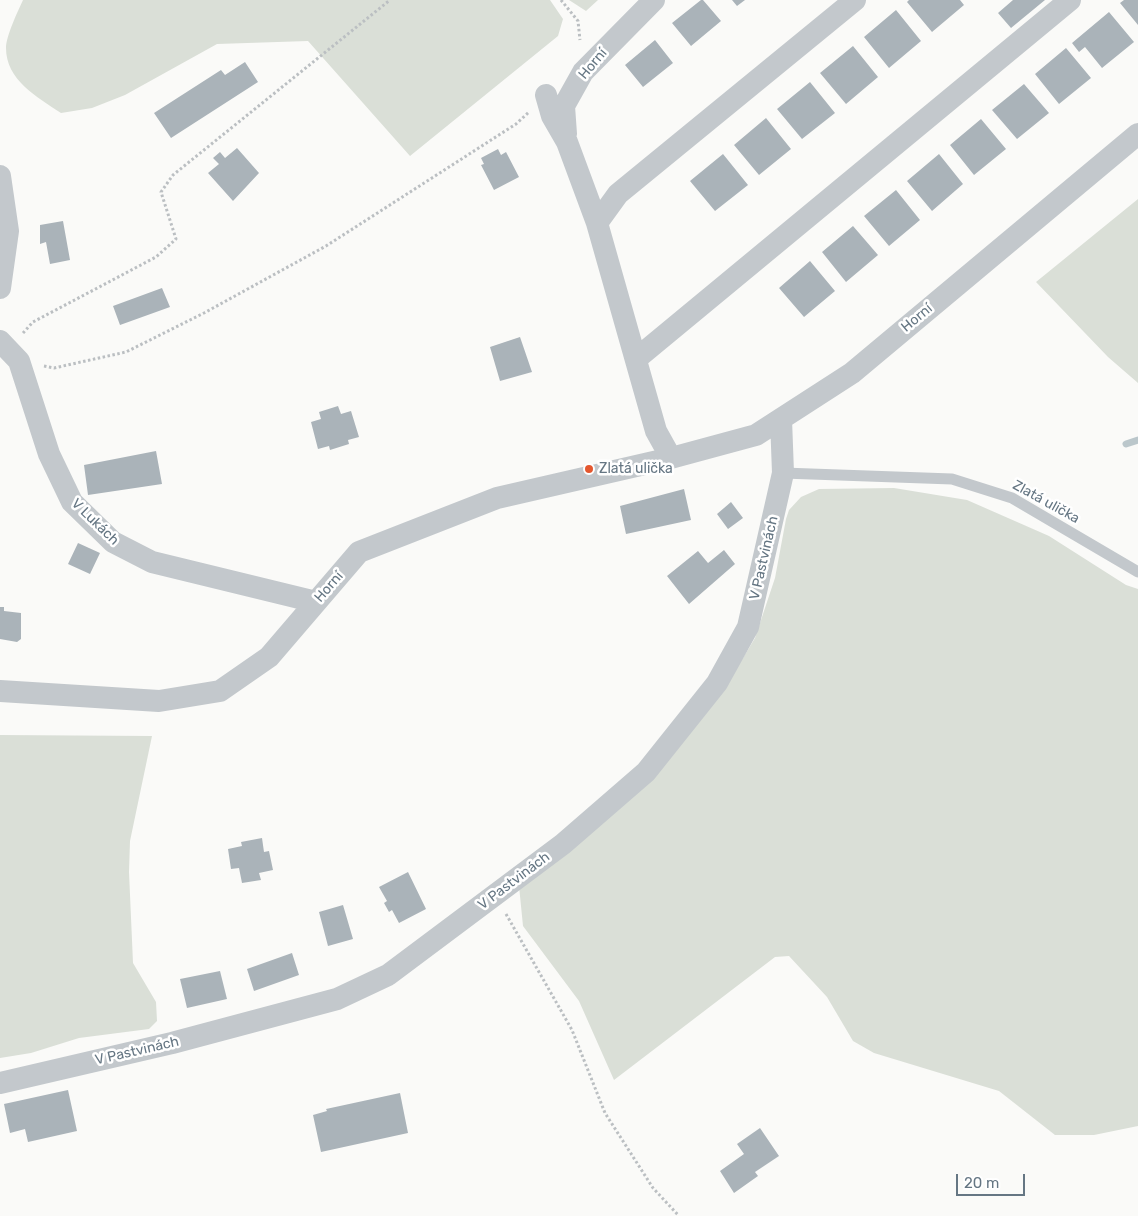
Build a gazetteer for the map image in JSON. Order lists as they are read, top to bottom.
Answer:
{
  "streets": {
    "street": ["Horní", "V Lukách", "V Pastvinách"],
    "lane": ["Zlatá ulička"]
  },
  "crossings": [
    ["Horní", "V Lukách"],
    ["Horní", "V Pastvinách"],
    ["Zlatá ulička", "V Pastvinách"]
  ],
  "places": ["Zlatá ulička"],
  "scale_bar": "20 m"
}
